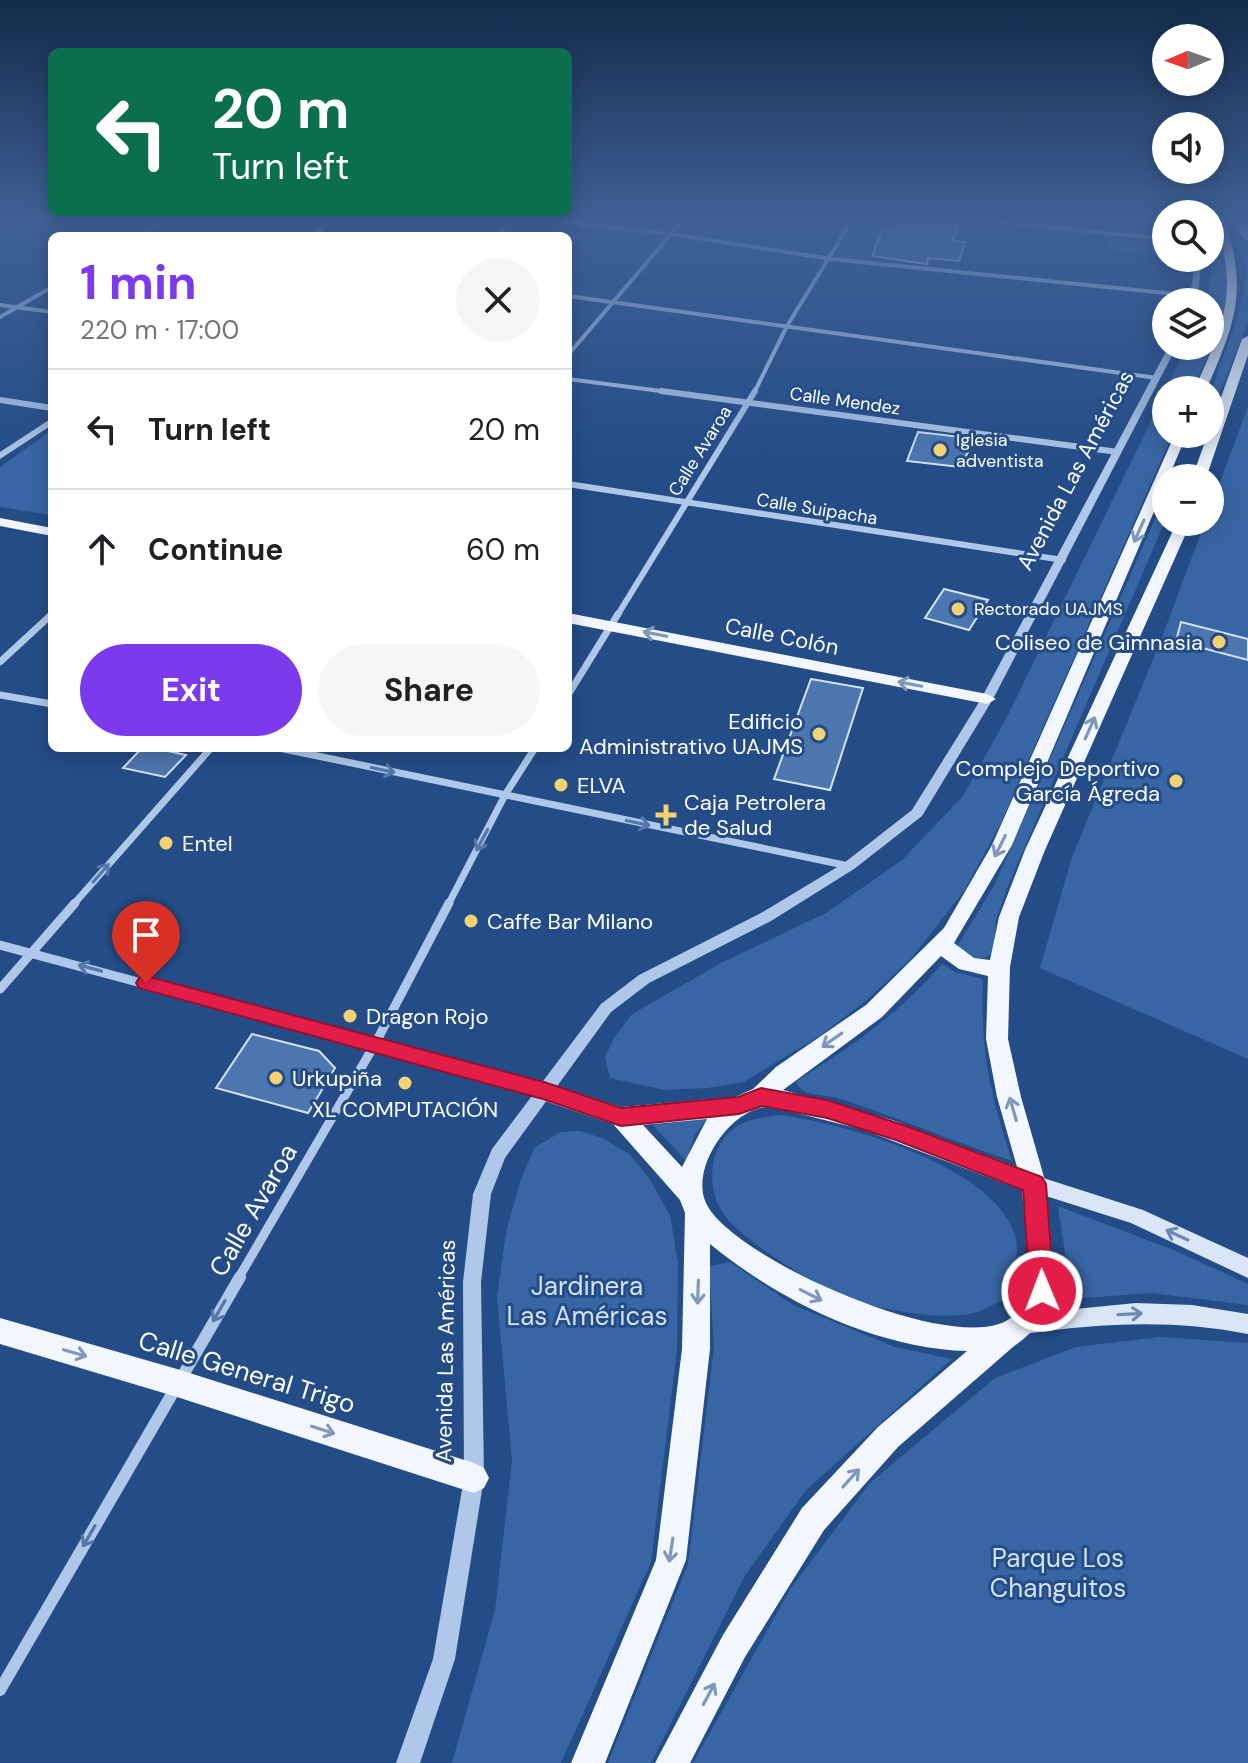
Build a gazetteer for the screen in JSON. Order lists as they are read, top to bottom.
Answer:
{
  "streets": {
    "main road": ["Calle Colón", "Calle General Trigo"],
    "street": [
      "Calle Mendez",
      "Calle Avaroa",
      "Avenida Las Américas",
      "Calle Suipacha"
    ]
  },
  "crossings": [
    ["Calle Mendez", "Calle Avaroa"],
    ["Calle Mendez", "Avenida Las Américas"],
    ["Calle Avaroa", "Calle Suipacha"],
    ["Calle Avaroa", "Calle Colón"],
    ["Calle Avaroa", "Calle General Trigo"],
    ["Avenida Las Américas", "Calle Suipacha"],
    ["Avenida Las Américas", "Calle Colón"],
    ["Avenida Las Américas", "Calle General Trigo"]
  ],
  "one_way": ["Calle Avaroa", "Calle Colón", "Calle General Trigo"],
  "parks": ["Jardinera Las Américas", "Parque Los Changuitos"],
  "places": {
    "other": [
      "Iglesia adventista",
      "Rectorado UAJMS",
      "Coliseo de Gimnasia",
      "Edificio Administrativo UAJMS",
      "Complejo Deportivo García Ágreda",
      "ELVA",
      "Entel",
      "Caffe Bar Milano",
      "Dragon Rojo",
      "Urkupiña",
      "XL COMPUTACIÓN"
    ],
    "health": ["Caja Petrolera de Salud"]
  },
  "north": "left",
  "page": {
    "map_buttons": ["+", "−"],
    "turn": ["20 m", "Turn left"],
    "heading": ["1 min", "220 m · 17:00"],
    "list": [
      {
        "name": "Turn left",
        "value": "20 m"
      },
      {
        "name": "Continue",
        "value": "60 m"
      }
    ],
    "buttons": ["Exit", "Share"]
  }
}
